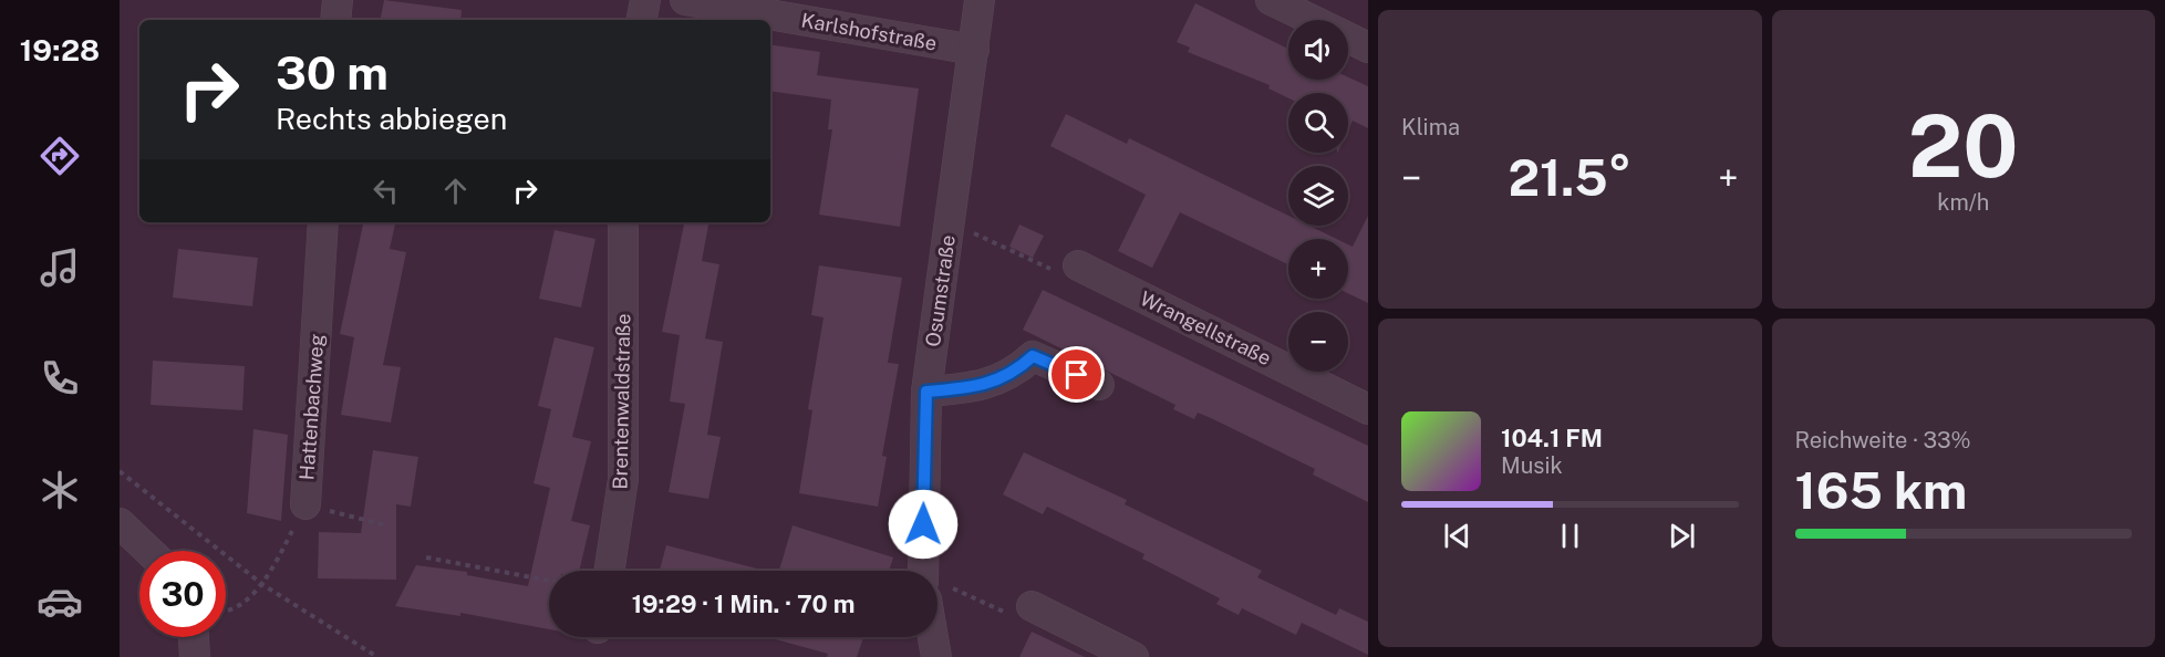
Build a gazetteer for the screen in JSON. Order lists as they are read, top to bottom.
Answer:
{
  "streets": {
    "street": [
      "Karlshofstraße",
      "Osumstraße",
      "Wrangellstraße",
      "Brentenwaldstraße",
      "Hattenbachweg"
    ]
  },
  "crossings": [
    ["Karlshofstraße", "Osumstraße"]
  ],
  "page": {
    "tabs": "19:28",
    "tile": [
      "Klima",
      ["20", "km/h"],
      ["Reichweite · 33%", "165 km"]
    ],
    "map_buttons": ["+", "−"],
    "turn": ["30 m", "Rechts abbiegen"],
    "heat": ["−", "21.5°", "+"],
    "song": ["104.1 FM", "Musik"],
    "limit": "30",
    "trip": "19:29 · 1 Min. · 70 m"
  }
}
